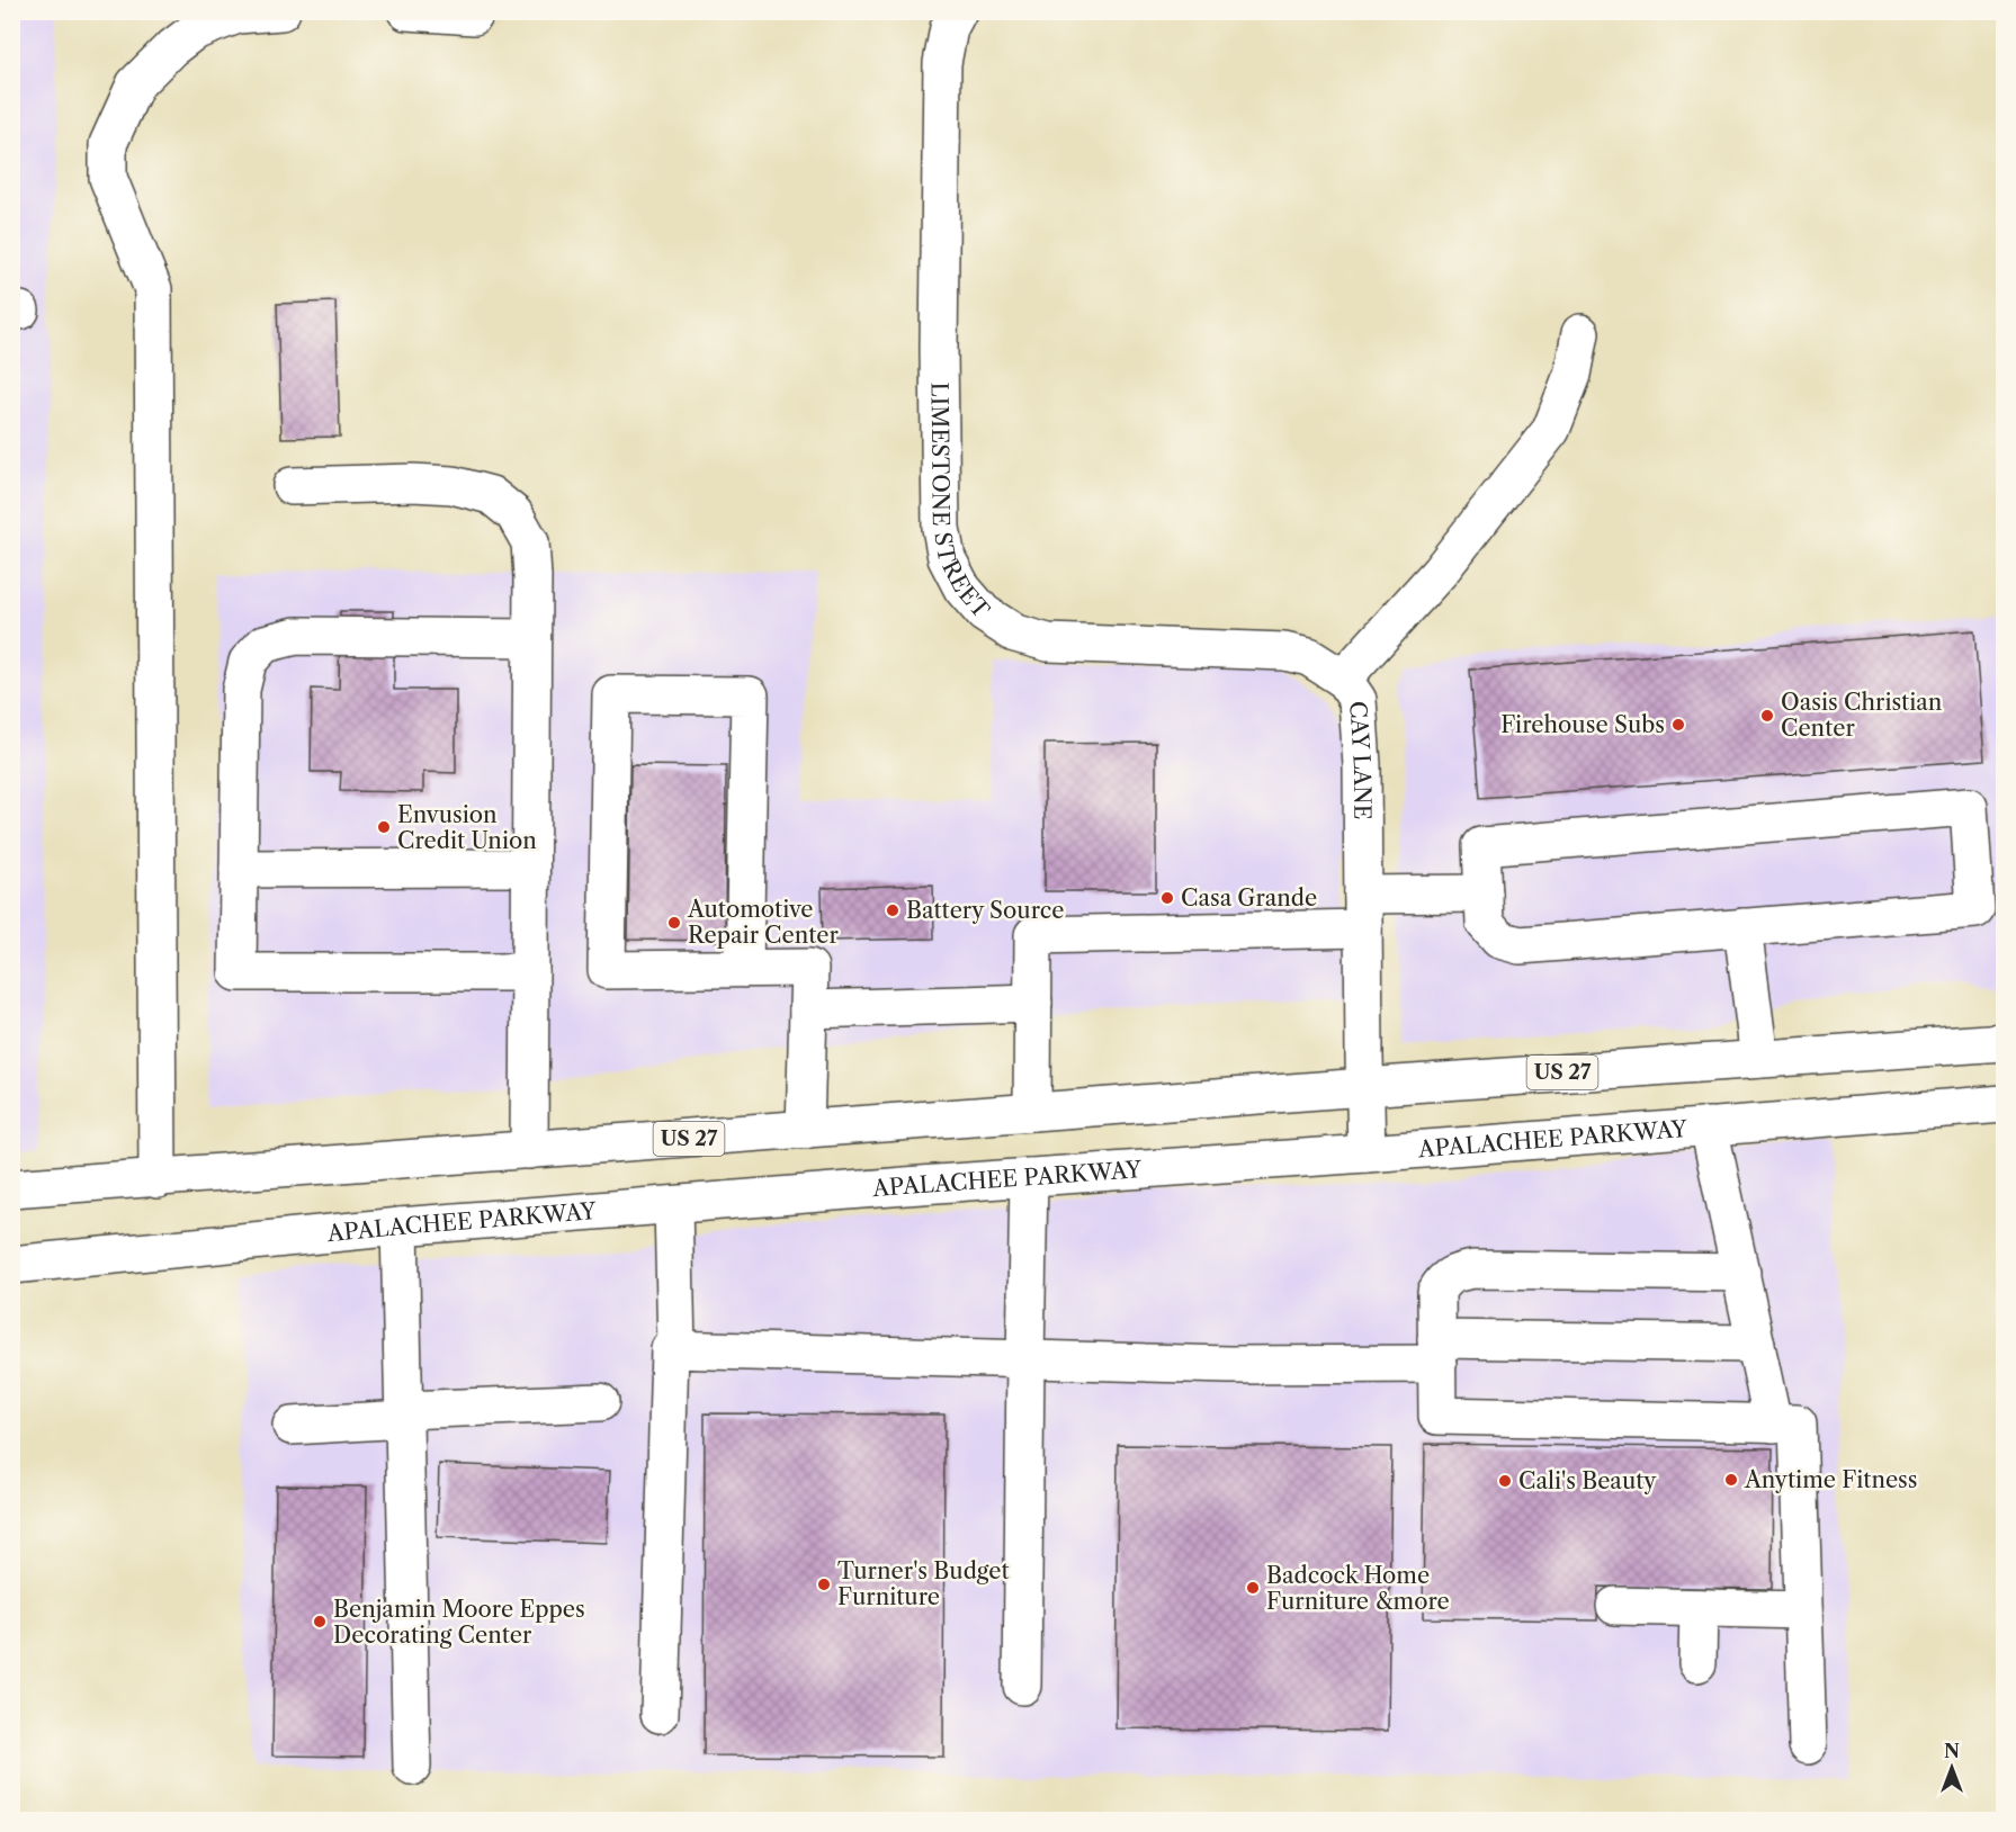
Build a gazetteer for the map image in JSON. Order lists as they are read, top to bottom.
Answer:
{
  "streets": {
    "main road": [
      "LIMESTONE STREET",
      "CAY LANE",
      "US 27",
      "APALACHEE PARKWAY"
    ]
  },
  "crossings": [
    ["LIMESTONE STREET", "CAY LANE"],
    ["CAY LANE", "US 27"],
    ["CAY LANE", "APALACHEE PARKWAY"]
  ],
  "places": [
    "Oasis Christian Center",
    "Firehouse Subs",
    "Envusion Credit Union",
    "Casa Grande",
    "Battery Source",
    "Automotive Repair Center",
    "Anytime Fitness",
    "Cali's Beauty",
    "Turner's Budget Furniture",
    "Badcock Home Furniture &more",
    "Benjamin Moore Eppes Decorating Center"
  ],
  "north": "top"
}
